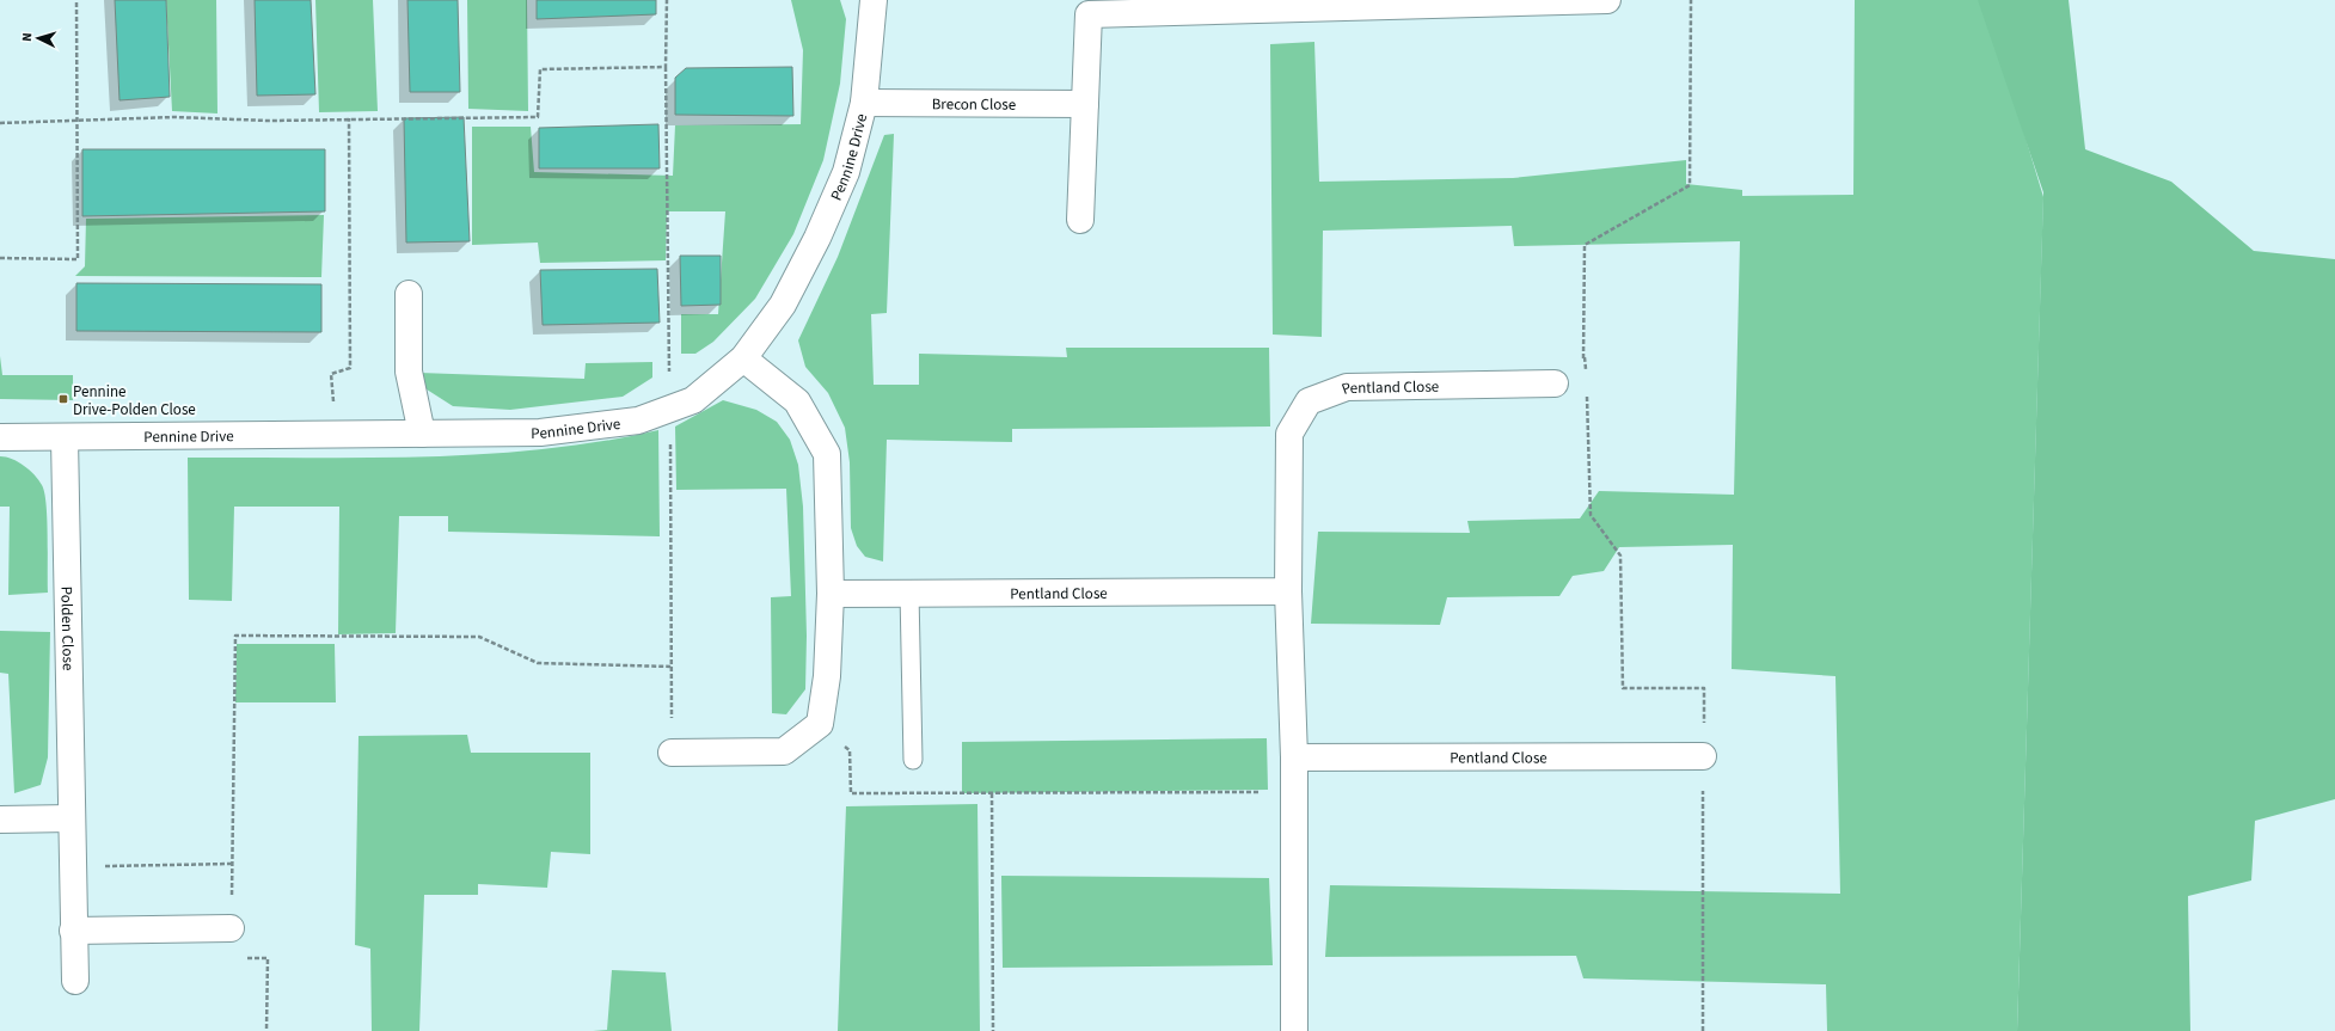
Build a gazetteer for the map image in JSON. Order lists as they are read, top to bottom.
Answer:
{
  "streets": {
    "street": [
      "Brecon Close",
      "Pennine Drive",
      "Pentland Close",
      "Polden Close"
    ]
  },
  "crossings": [
    ["Brecon Close", "Pennine Drive"],
    ["Pennine Drive", "Polden Close"]
  ],
  "places": {
    "transit": ["Pennine Drive-Polden Close"]
  },
  "north": "left"
}
